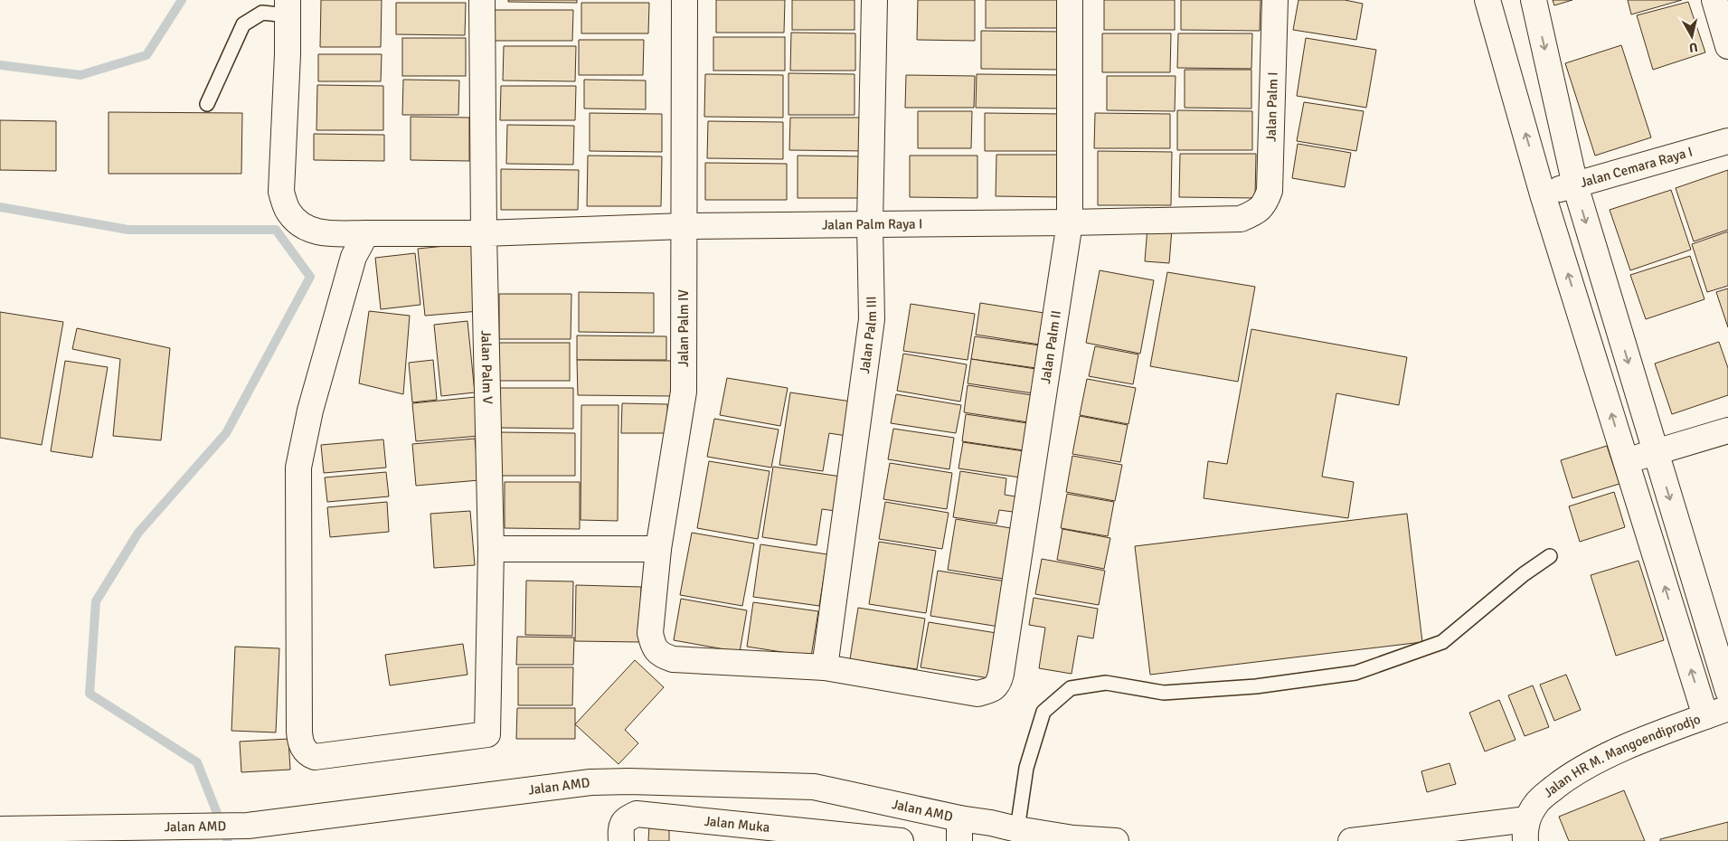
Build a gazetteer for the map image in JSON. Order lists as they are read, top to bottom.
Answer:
{
  "streets": {
    "street": [
      "Jalan Palm I",
      "Jalan Cemara Raya I",
      "Jalan Palm Raya I",
      "Jalan Palm IV",
      "Jalan Palm III",
      "Jalan Palm II",
      "Jalan Palm V",
      "Jalan HR M. Mangoendiprodjo",
      "Jalan AMD",
      "Jalan Muka"
    ]
  },
  "crossings": [
    ["Jalan Palm I", "Jalan Palm Raya I"],
    ["Jalan Palm Raya I", "Jalan Palm IV"],
    ["Jalan Palm Raya I", "Jalan Palm III"],
    ["Jalan Palm Raya I", "Jalan Palm II"],
    ["Jalan Palm Raya I", "Jalan Palm V"],
    ["Jalan Palm IV", "Jalan Palm III"],
    ["Jalan Palm IV", "Jalan Palm II"],
    ["Jalan Palm III", "Jalan Palm II"]
  ],
  "north": "bottom"
}
